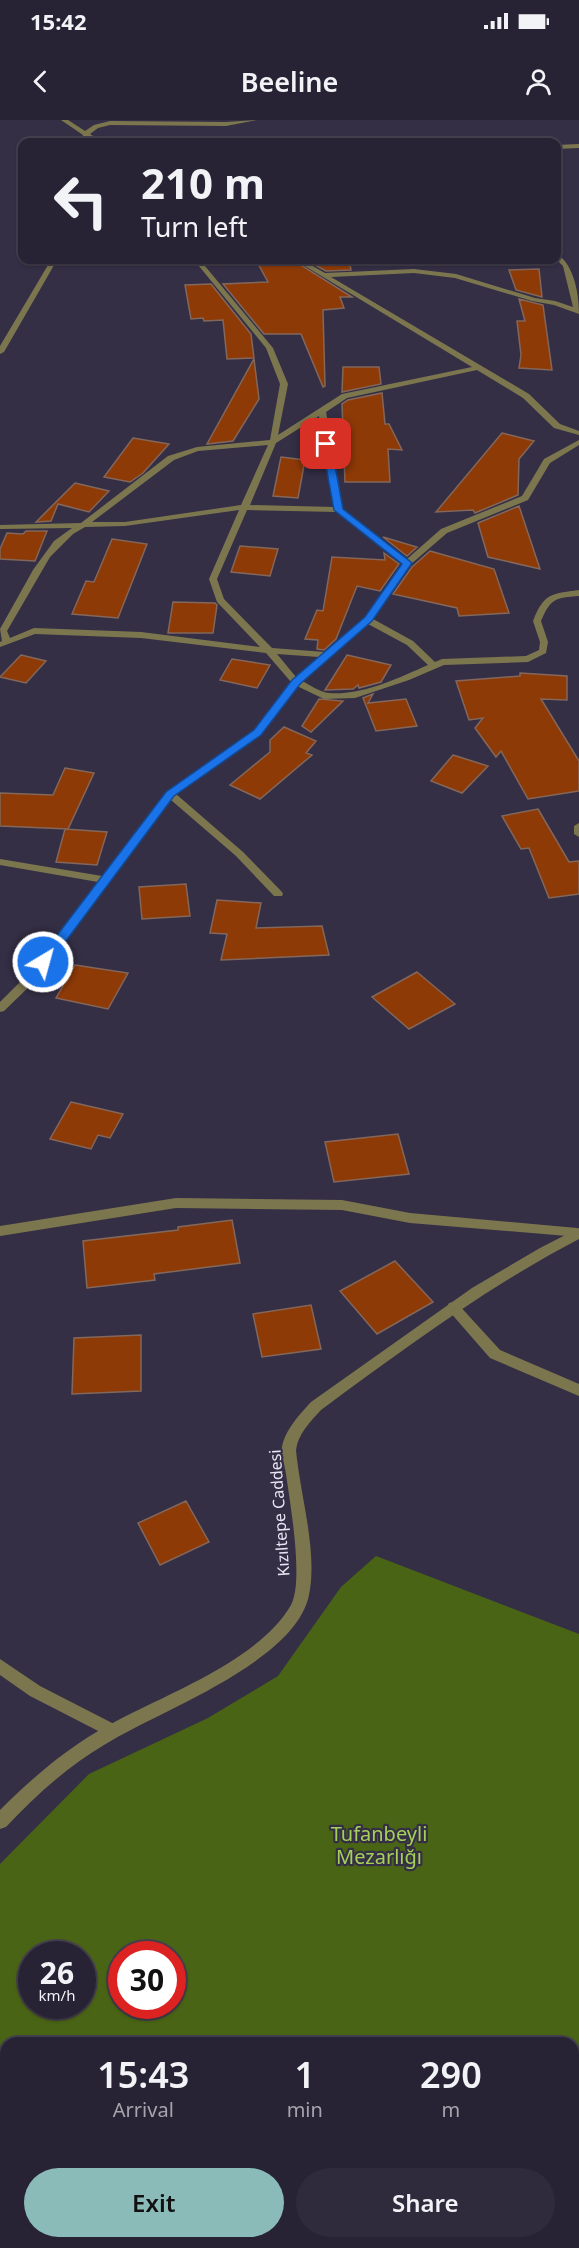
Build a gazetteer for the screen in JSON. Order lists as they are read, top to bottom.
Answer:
{
  "streets": {
    "street": ["Kızıltepe Caddesi"]
  },
  "parks": ["Tufanbeyli Mezarlığı"],
  "page": {
    "status": "15:42",
    "header": "Beeline",
    "turn": ["210 m", "Turn left"],
    "speed": "26 km/h",
    "limit": "30",
    "eta": [
      "15:43",
      "Arrival",
      "1",
      "min",
      "290",
      "m"
    ],
    "buttons": ["Exit", "Share"]
  }
}
